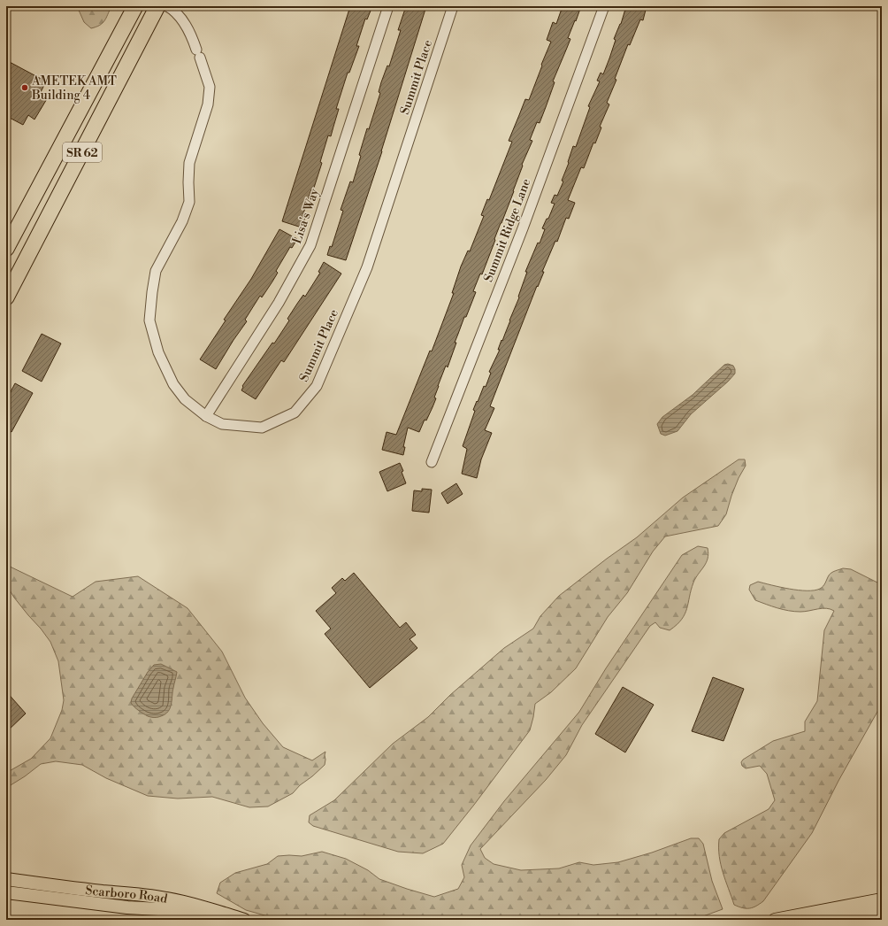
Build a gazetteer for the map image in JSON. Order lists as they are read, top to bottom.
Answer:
{
  "streets": {
    "highway": ["SR 62"],
    "main road": ["Scarboro Road"],
    "street": ["Summit Place", "Lisa's Way", "Summit Ridge Lane"]
  },
  "crossings": [
    ["Summit Place", "Lisa's Way"]
  ],
  "places": ["AMETEK AMT Building 4"]
}
